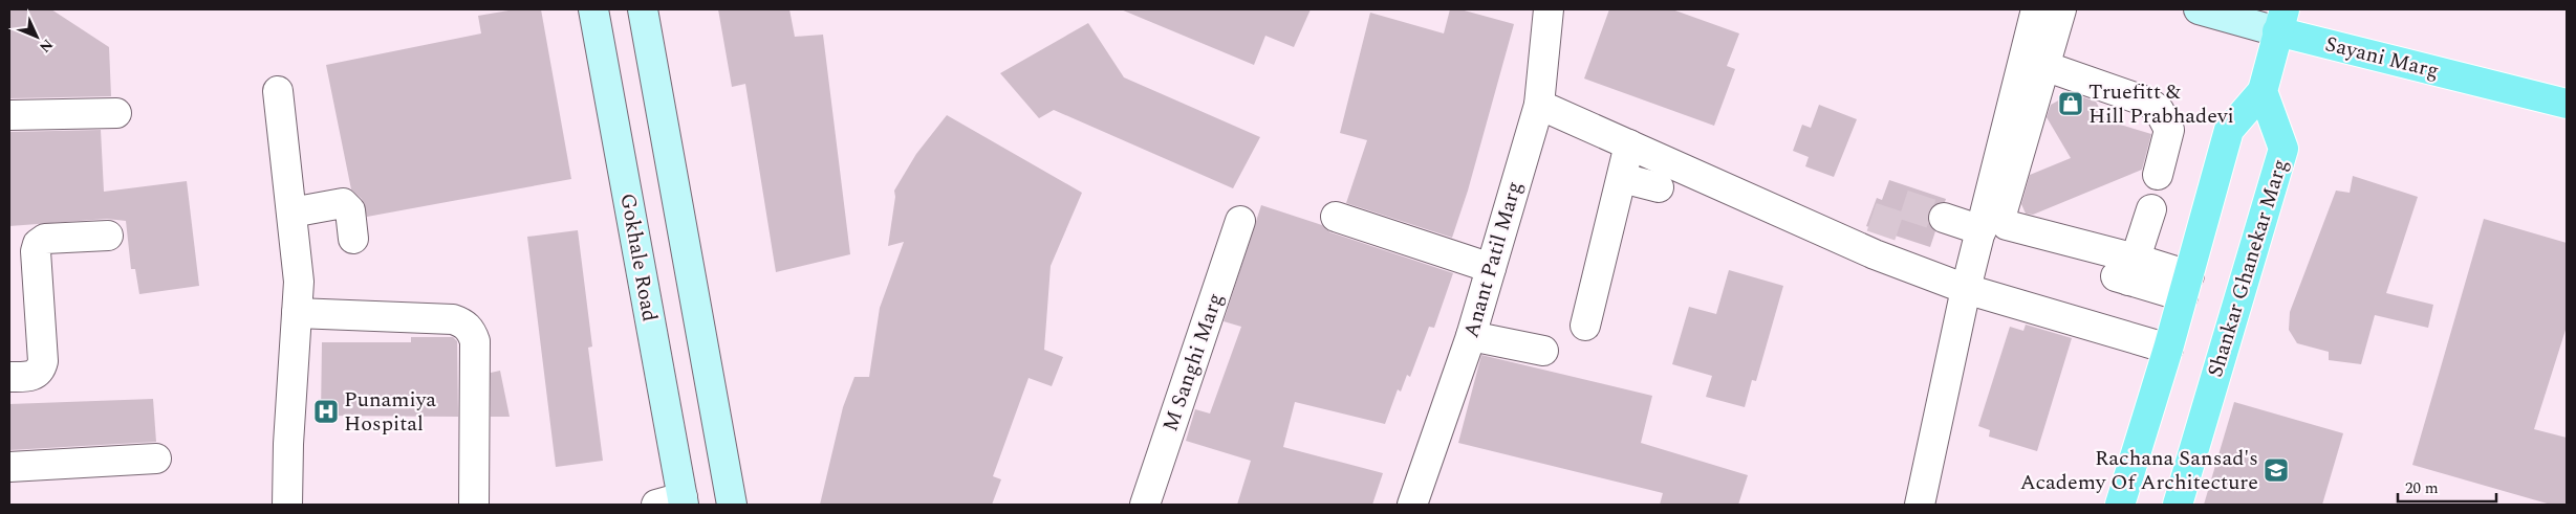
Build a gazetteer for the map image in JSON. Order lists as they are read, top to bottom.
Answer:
{
  "streets": {
    "main road": ["Sayani Marg", "Gokhale Road", "Shankar Ghanekar Marg"],
    "street": ["Anant Patil Marg", "M Sanghi Marg"]
  },
  "places": {
    "shop": ["Truefitt & Hill Prabhadevi"],
    "hospital": ["Punamiya Hospital"],
    "school or university": ["Rachana Sansad's Academy Of Architecture"]
  },
  "scale_bar": "20 m",
  "north": "bottom right"
}
